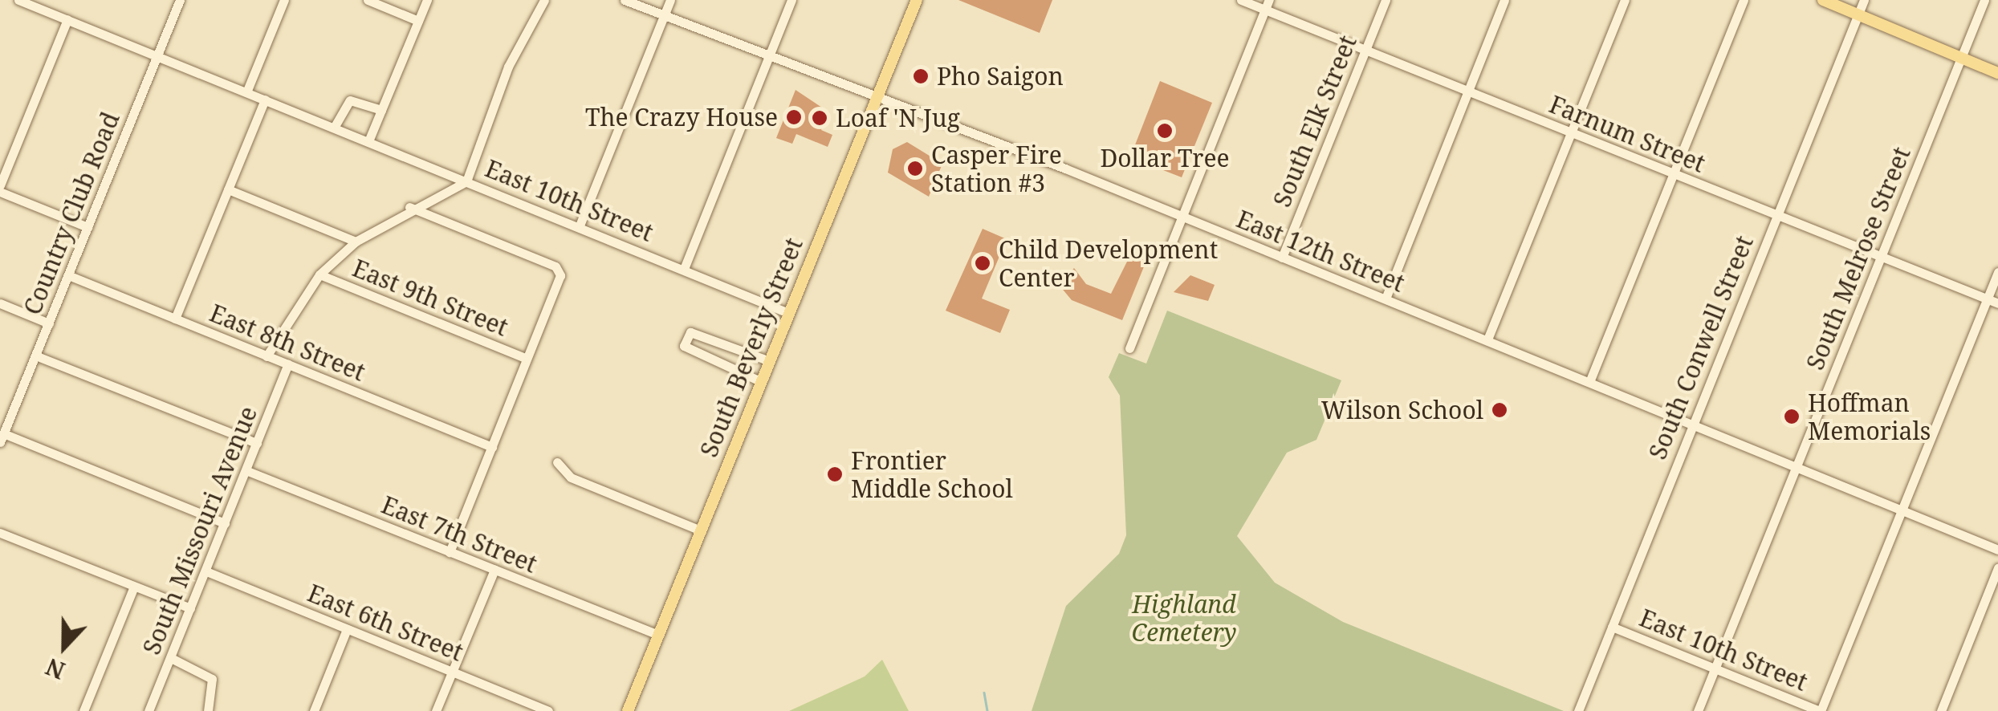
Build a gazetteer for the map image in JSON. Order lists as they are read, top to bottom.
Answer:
{
  "streets": {
    "main road": ["South Beverly Street"],
    "street": [
      "South Elk Street",
      "Farnum Street",
      "East 10th Street",
      "Country Club Road",
      "East 12th Street",
      "South Melrose Street",
      "East 9th Street",
      "East 8th Street",
      "South Conwell Street",
      "South Missouri Avenue",
      "East 7th Street",
      "East 6th Street"
    ]
  },
  "crossings": [
    ["South Elk Street", "Farnum Street"],
    ["South Elk Street", "East 12th Street"],
    ["Farnum Street", "South Melrose Street"],
    ["Farnum Street", "South Conwell Street"],
    ["East 10th Street", "Country Club Road"],
    ["East 10th Street", "South Melrose Street"],
    ["East 10th Street", "South Beverly Street"],
    ["East 10th Street", "South Conwell Street"],
    ["Country Club Road", "East 8th Street"],
    ["East 12th Street", "South Melrose Street"],
    ["East 12th Street", "South Beverly Street"],
    ["East 12th Street", "South Conwell Street"],
    ["East 8th Street", "South Missouri Avenue"],
    ["South Beverly Street", "East 7th Street"],
    ["South Missouri Avenue", "East 7th Street"],
    ["South Missouri Avenue", "East 6th Street"]
  ],
  "parks": ["Highland Cemetery"],
  "places": [
    "Pho Saigon",
    "The Crazy House",
    "Loaf 'N Jug",
    "Dollar Tree",
    "Casper Fire Station #3",
    "Child Development Center",
    "Wilson School",
    "Hoffman Memorials",
    "Frontier Middle School"
  ],
  "north": "bottom"
}
